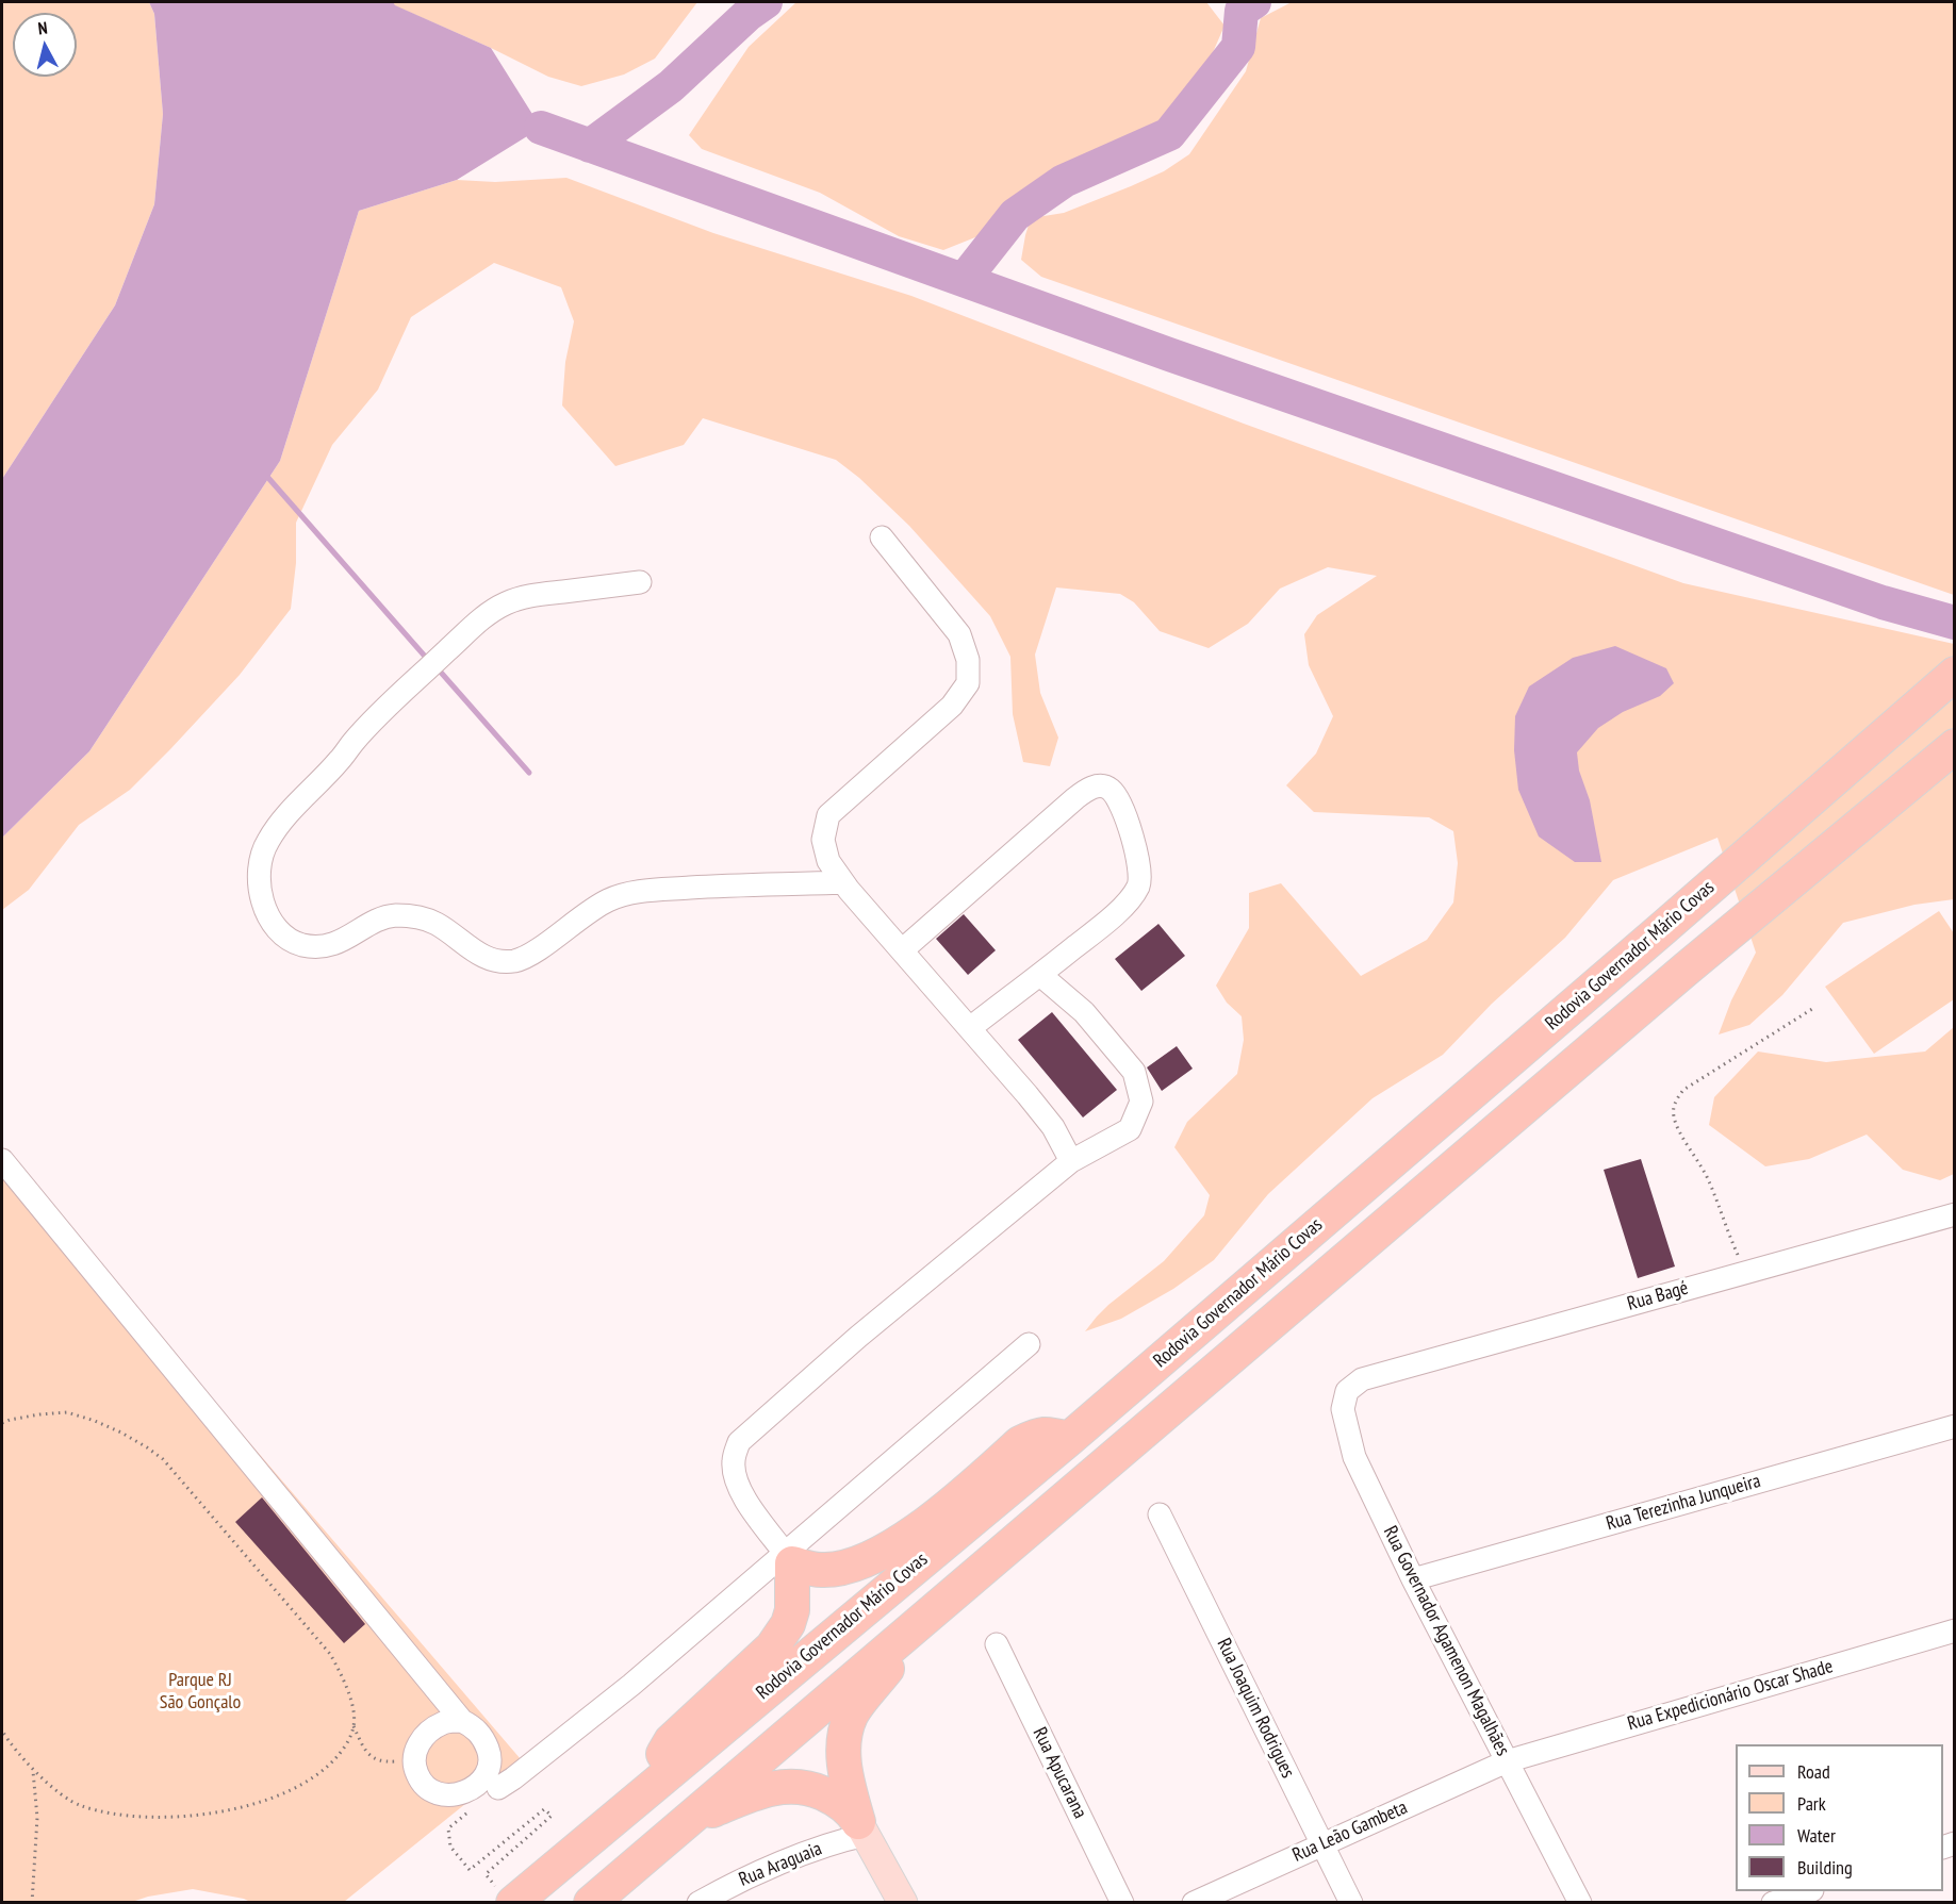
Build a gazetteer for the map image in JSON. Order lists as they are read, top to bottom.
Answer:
{
  "streets": {
    "highway": ["Rodovia Governador Mário Covas"],
    "street": [
      "Rua Bagé",
      "Rua Terezinha Junqueira",
      "Rua Governador Agamenon Magalhães",
      "Rua Expedicionário Oscar Shade",
      "Rua Joaquim Rodrigues",
      "Rua Apucarana",
      "Rua Leão Gambeta",
      "Rua Araguaia"
    ]
  },
  "crossings": [
    ["Rua Bagé", "Rua Governador Agamenon Magalhães"],
    ["Rua Terezinha Junqueira", "Rua Governador Agamenon Magalhães"],
    ["Rua Governador Agamenon Magalhães", "Rua Expedicionário Oscar Shade"],
    ["Rua Governador Agamenon Magalhães", "Rua Leão Gambeta"],
    ["Rua Expedicionário Oscar Shade", "Rua Leão Gambeta"],
    ["Rua Joaquim Rodrigues", "Rua Leão Gambeta"]
  ],
  "parks": ["Parque RJ São Gonçalo"],
  "legend": [
    "Road",
    "Park",
    "Water",
    "Building"
  ],
  "north": "top"
}
